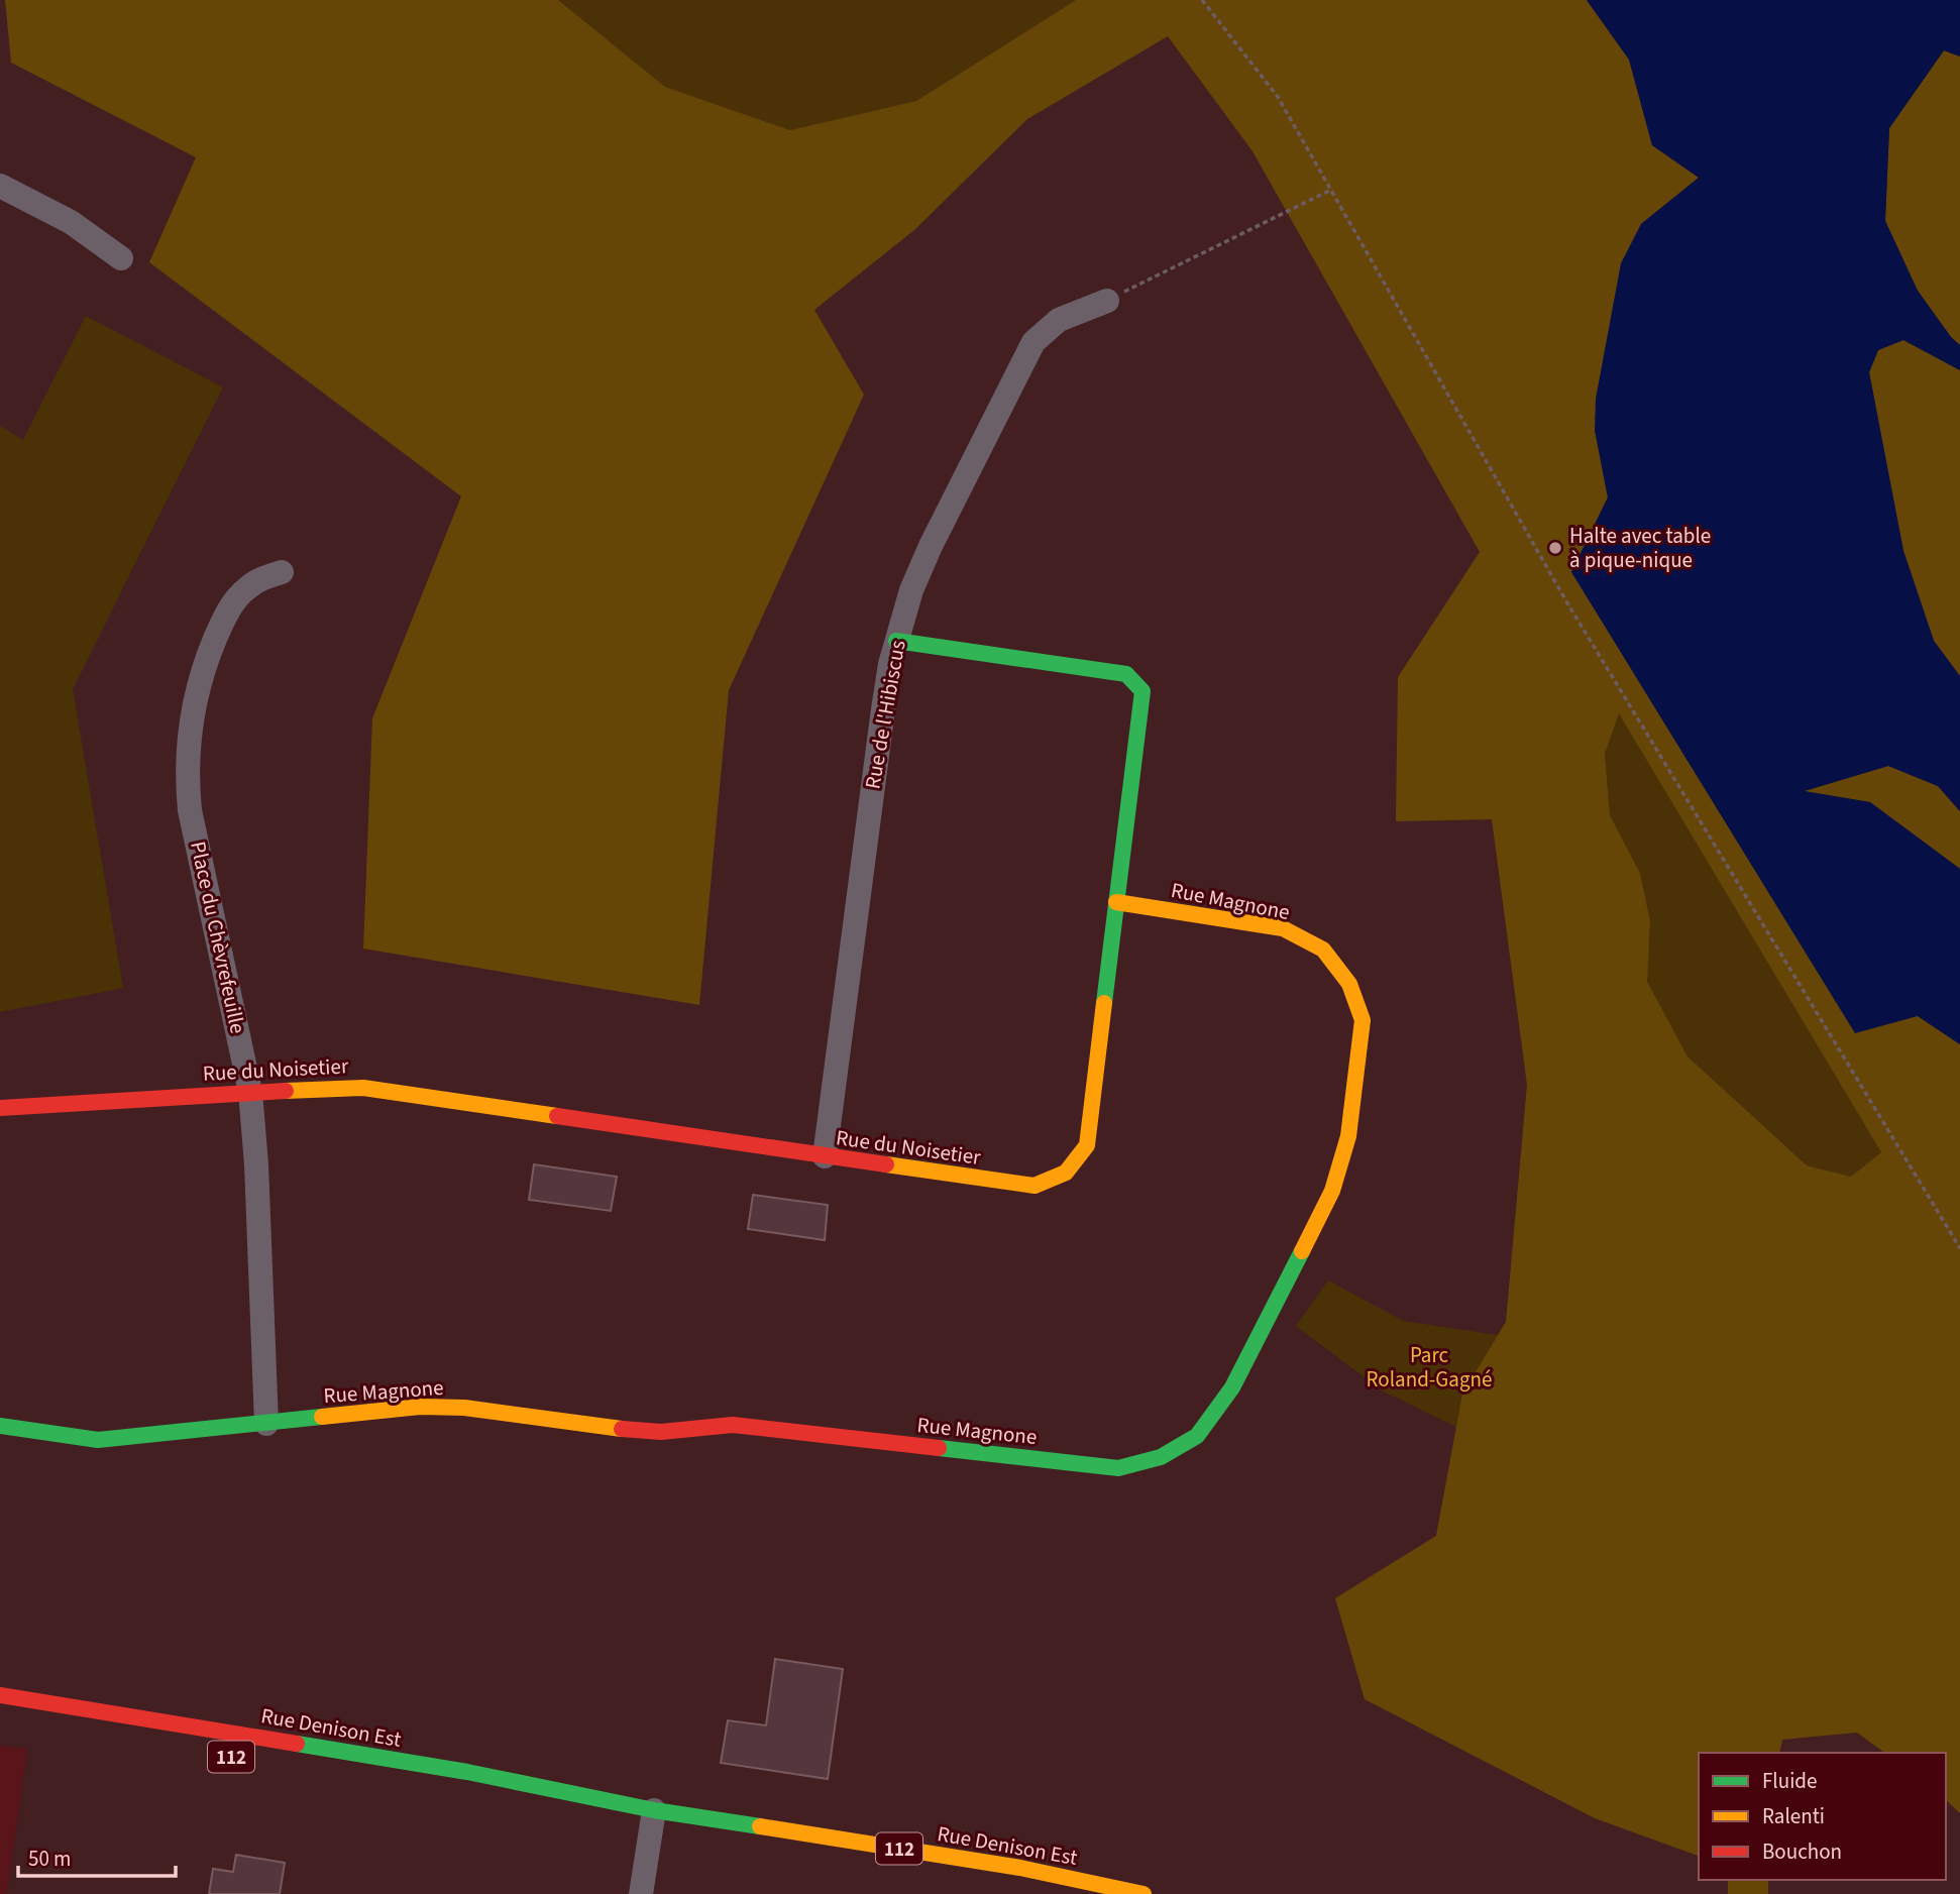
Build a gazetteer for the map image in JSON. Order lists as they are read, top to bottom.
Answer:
{
  "streets": {
    "street": [
      "Rue de l'Hibiscus",
      "Rue Magnone",
      "Place du Chèvrefeuille",
      "Rue du Noisetier",
      "Rue Denison Est",
      "112"
    ]
  },
  "crossings": [
    ["Rue de l'Hibiscus", "Rue du Noisetier"],
    ["Rue Magnone", "Place du Chèvrefeuille"],
    ["Rue Magnone", "Rue du Noisetier"],
    ["Place du Chèvrefeuille", "Rue du Noisetier"]
  ],
  "parks": ["Parc Roland-Gagné"],
  "places": ["Halte avec table à pique-nique"],
  "legend": ["Fluide", "Ralenti", "Bouchon"],
  "scale_bar": "50 m"
}
